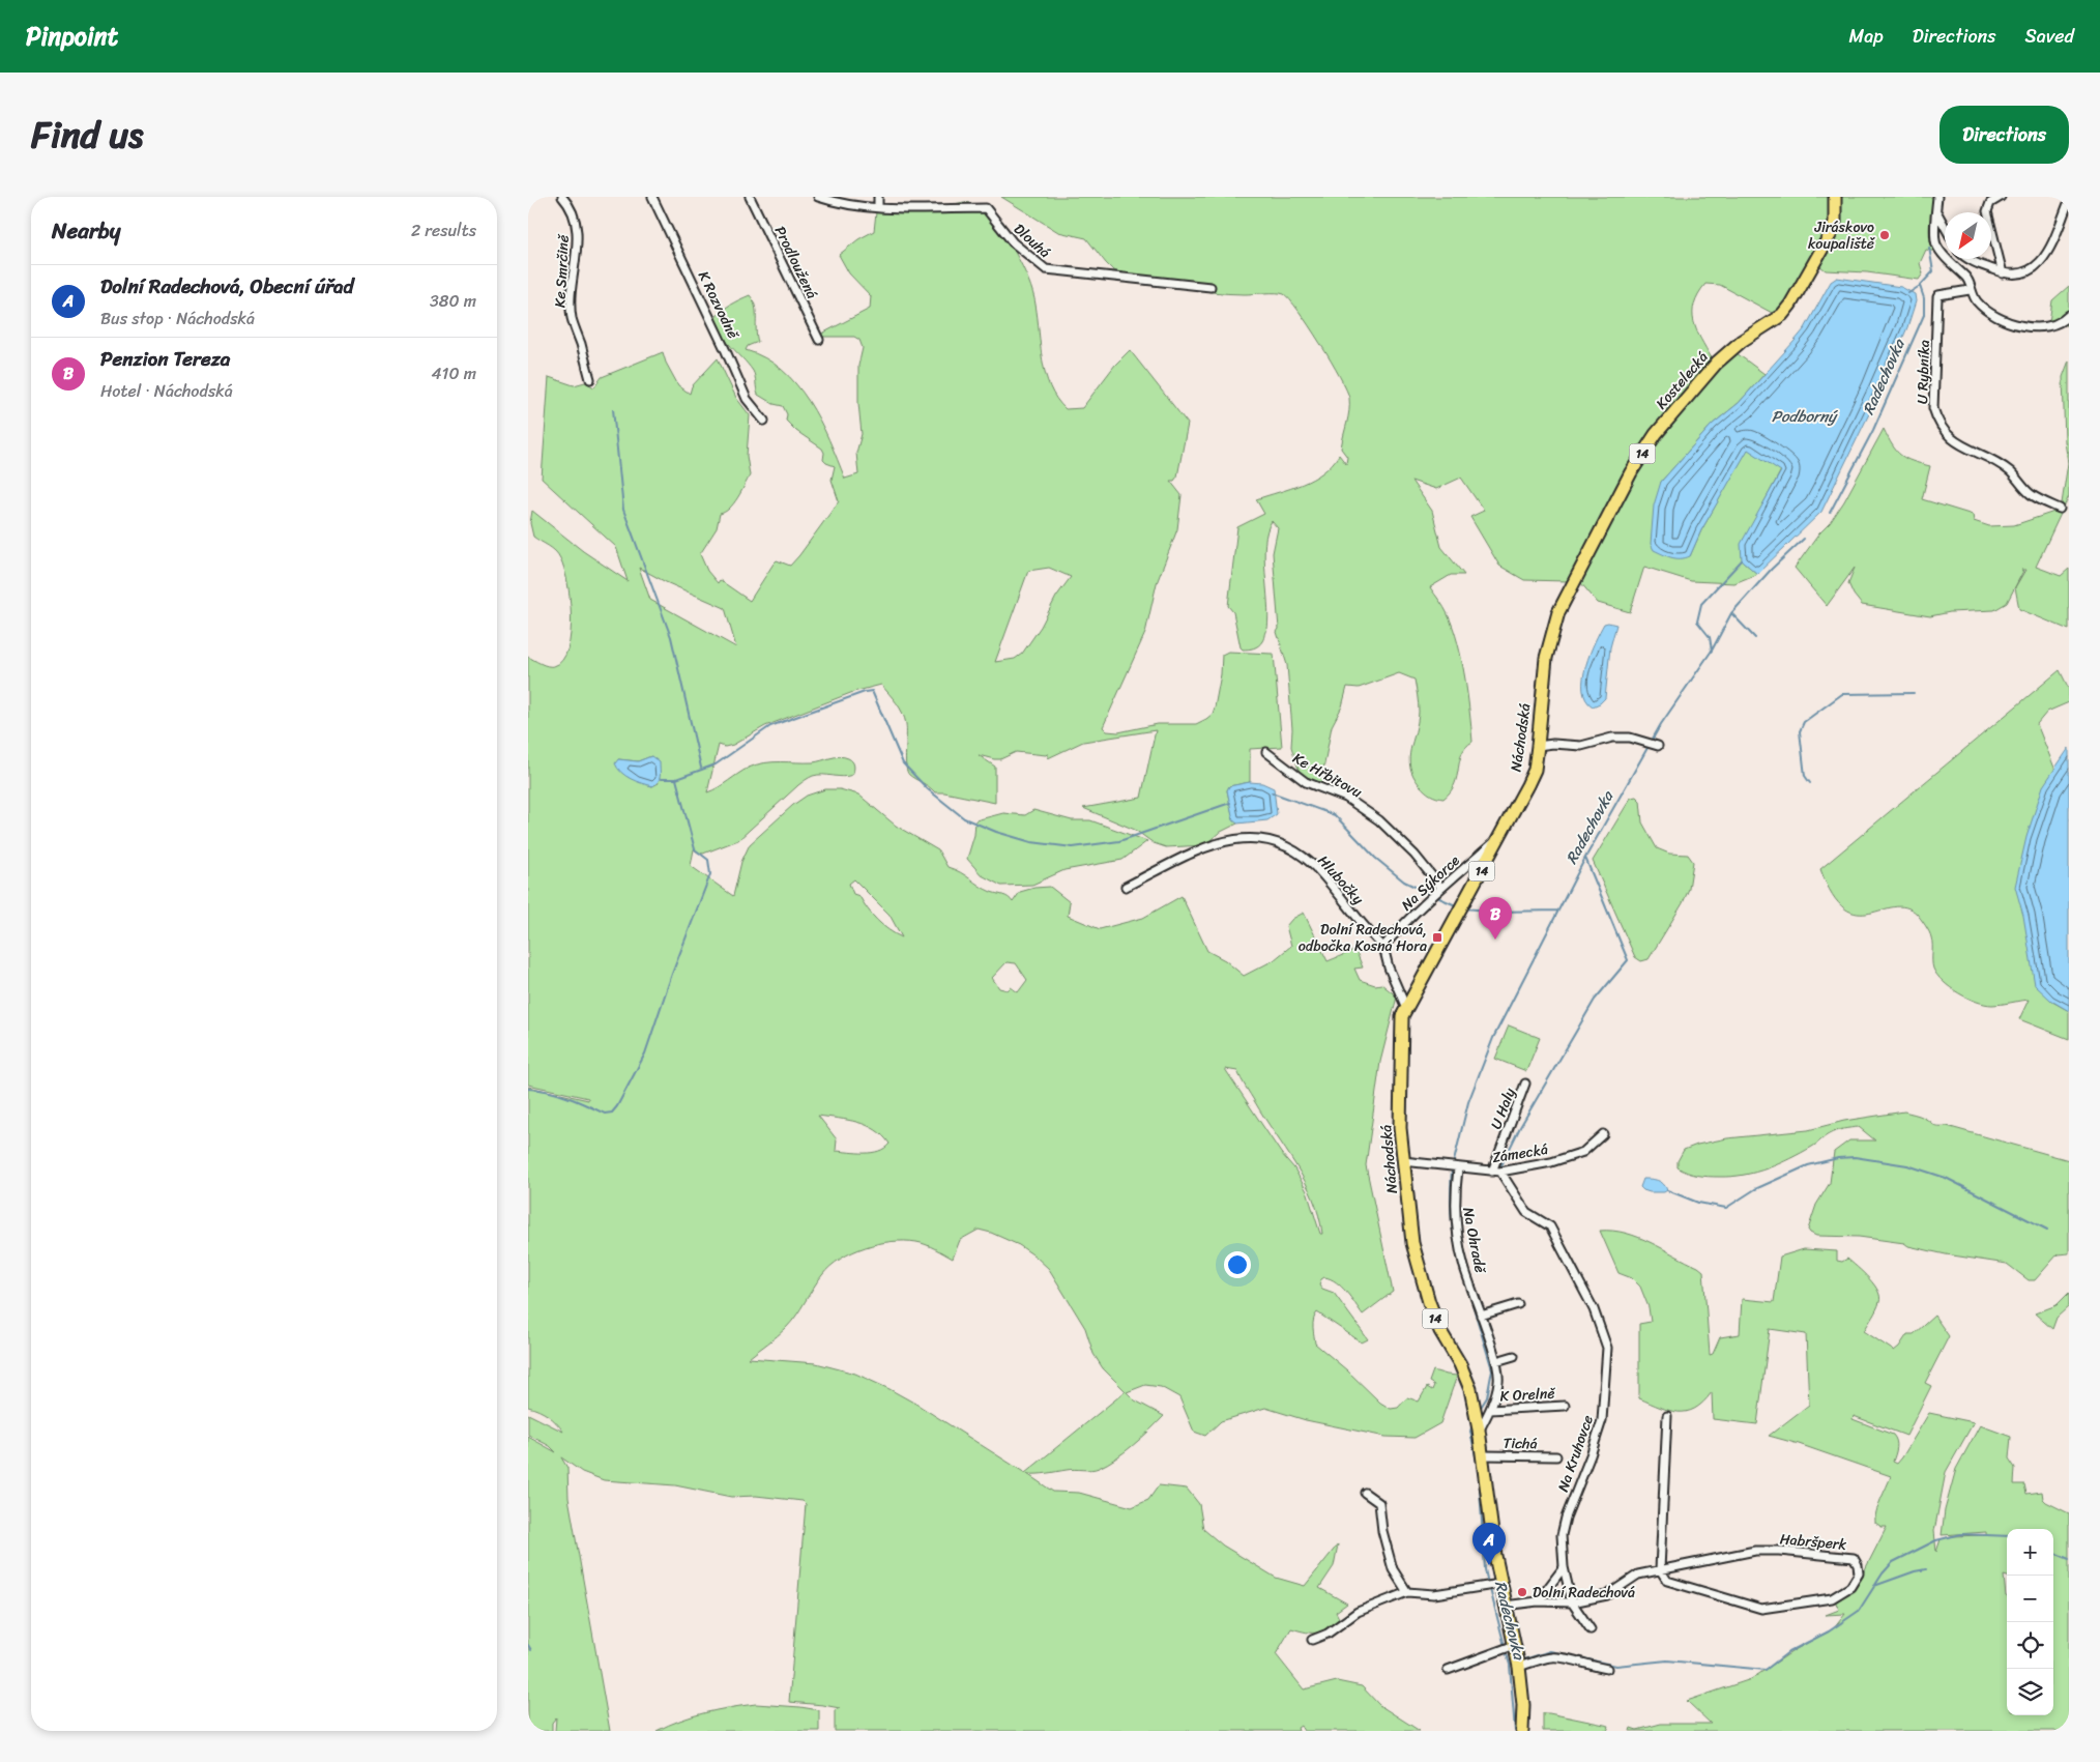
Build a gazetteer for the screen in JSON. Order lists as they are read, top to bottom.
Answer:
{
  "streets": {
    "main road": ["Kostelecká", "14", "Náchodská"],
    "street": [
      "Dlouhá",
      "Prodloužená",
      "Ke Smrčině",
      "K Rozvodně",
      "U Rybníka",
      "Ke Hřbitovu",
      "Hlubočky",
      "Na Sýkorce",
      "U Haly",
      "Zámecká",
      "Na Ohradě",
      "K Orelně",
      "Tichá",
      "Na Kruhovce",
      "Habršperk"
    ]
  },
  "crossings": [
    ["Kostelecká", "Náchodská"],
    ["Náchodská", "Na Sýkorce"],
    ["Náchodská", "Zámecká"],
    ["Náchodská", "Na Ohradě"],
    ["Náchodská", "Tichá"],
    ["Náchodská", "Habršperk"],
    ["Ke Hřbitovu", "Na Sýkorce"],
    ["Hlubočky", "Na Sýkorce"],
    ["U Haly", "Zámecká"],
    ["U Haly", "Na Kruhovce"],
    ["Zámecká", "Na Ohradě"],
    ["Zámecká", "Na Kruhovce"],
    ["Na Ohradě", "K Orelně"],
    ["Na Kruhovce", "Habršperk"]
  ],
  "water": ["Radechovka", "Podborný"],
  "places": {
    "other": ["Jiráskovo koupaliště", "Dolní Radechová"],
    "transit": ["Dolní Radechová, odbočka Kosná Hora"]
  },
  "north": "bottom left",
  "page": {
    "header": "Pinpoint",
    "nav": ["Map", "Directions", "Saved"],
    "title": "Find us",
    "buttons": "Directions",
    "heading": ["Nearby", "2 results"],
    "list": [
      {
        "mark": "A",
        "name": "Dolní Radechová, Obecní úřad",
        "note": "Bus stop · Náchodská",
        "value": "380 m"
      },
      {
        "mark": "B",
        "name": "Penzion Tereza",
        "note": "Hotel · Náchodská",
        "value": "410 m"
      }
    ],
    "pins": ["B", "A"],
    "map_buttons": ["+", "−"]
  }
}
